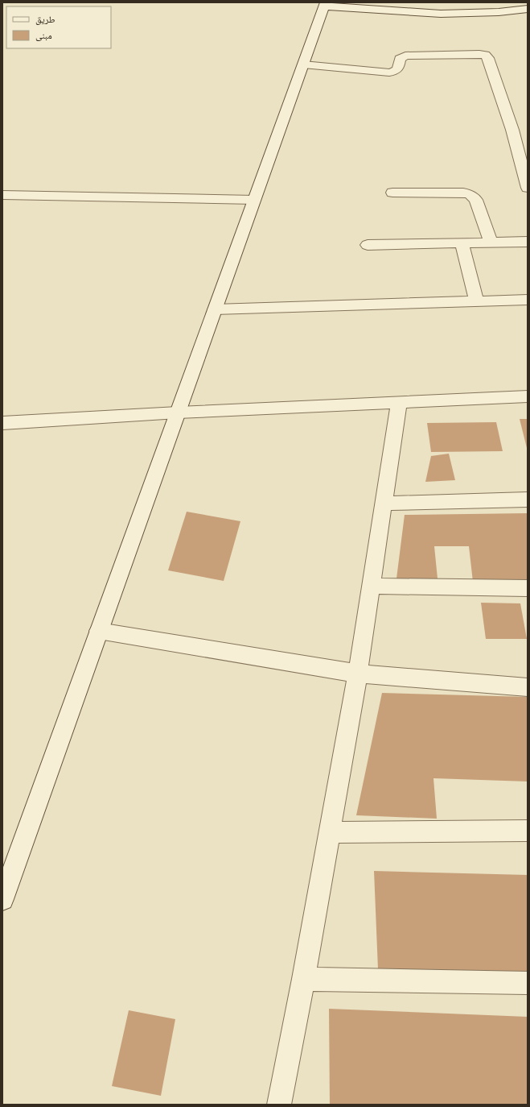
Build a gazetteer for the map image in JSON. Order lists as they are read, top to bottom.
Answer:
{
  "legend": ["طريق", "مبنى"]
}
